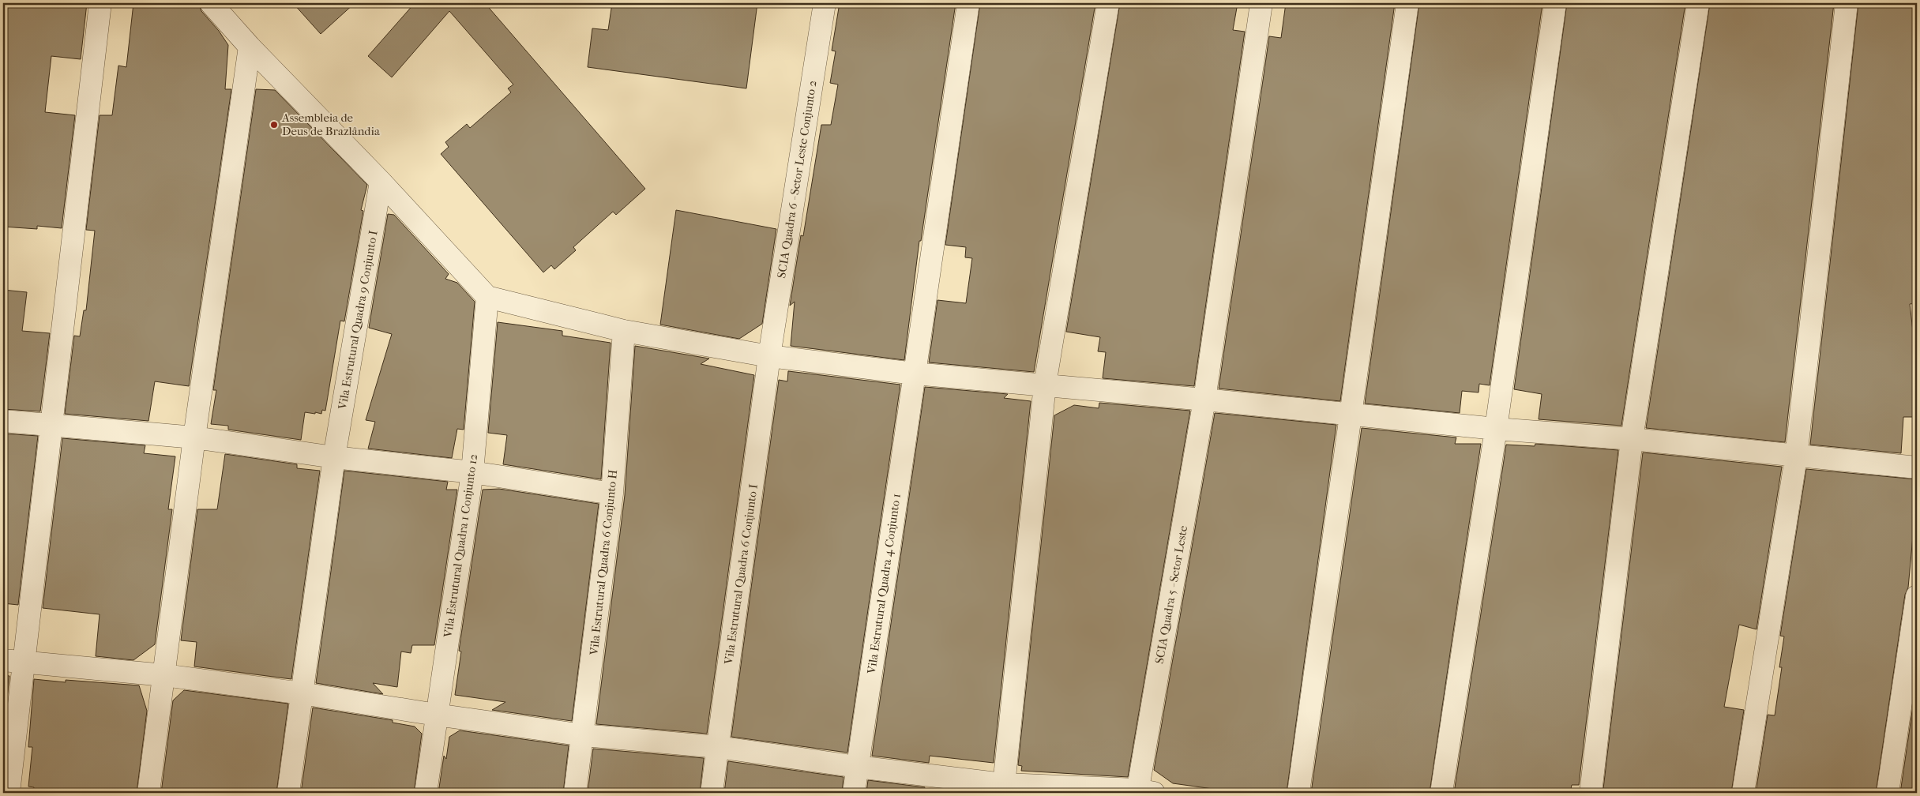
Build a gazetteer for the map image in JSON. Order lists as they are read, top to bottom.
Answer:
{
  "streets": {
    "street": [
      "SCIA Quadra 6 - Setor Leste Conjunto 2",
      "Vila Estrutural Quadra 9 Conjunto I",
      "Vila Estrutural Quadra 1 Conjunto 12",
      "Vila Estrutural Quadra 6 Conjunto H",
      "Vila Estrutural Quadra 6 Conjunto I",
      "Vila Estrutural Quadra 4 Conjunto 1",
      "SCIA Quadra 5 - Setor Leste"
    ]
  },
  "crossings": [
    ["SCIA Quadra 6 - Setor Leste Conjunto 2", "Vila Estrutural Quadra 6 Conjunto I"]
  ],
  "places": ["Assembleia de Deus de Brazlândia"]
}
